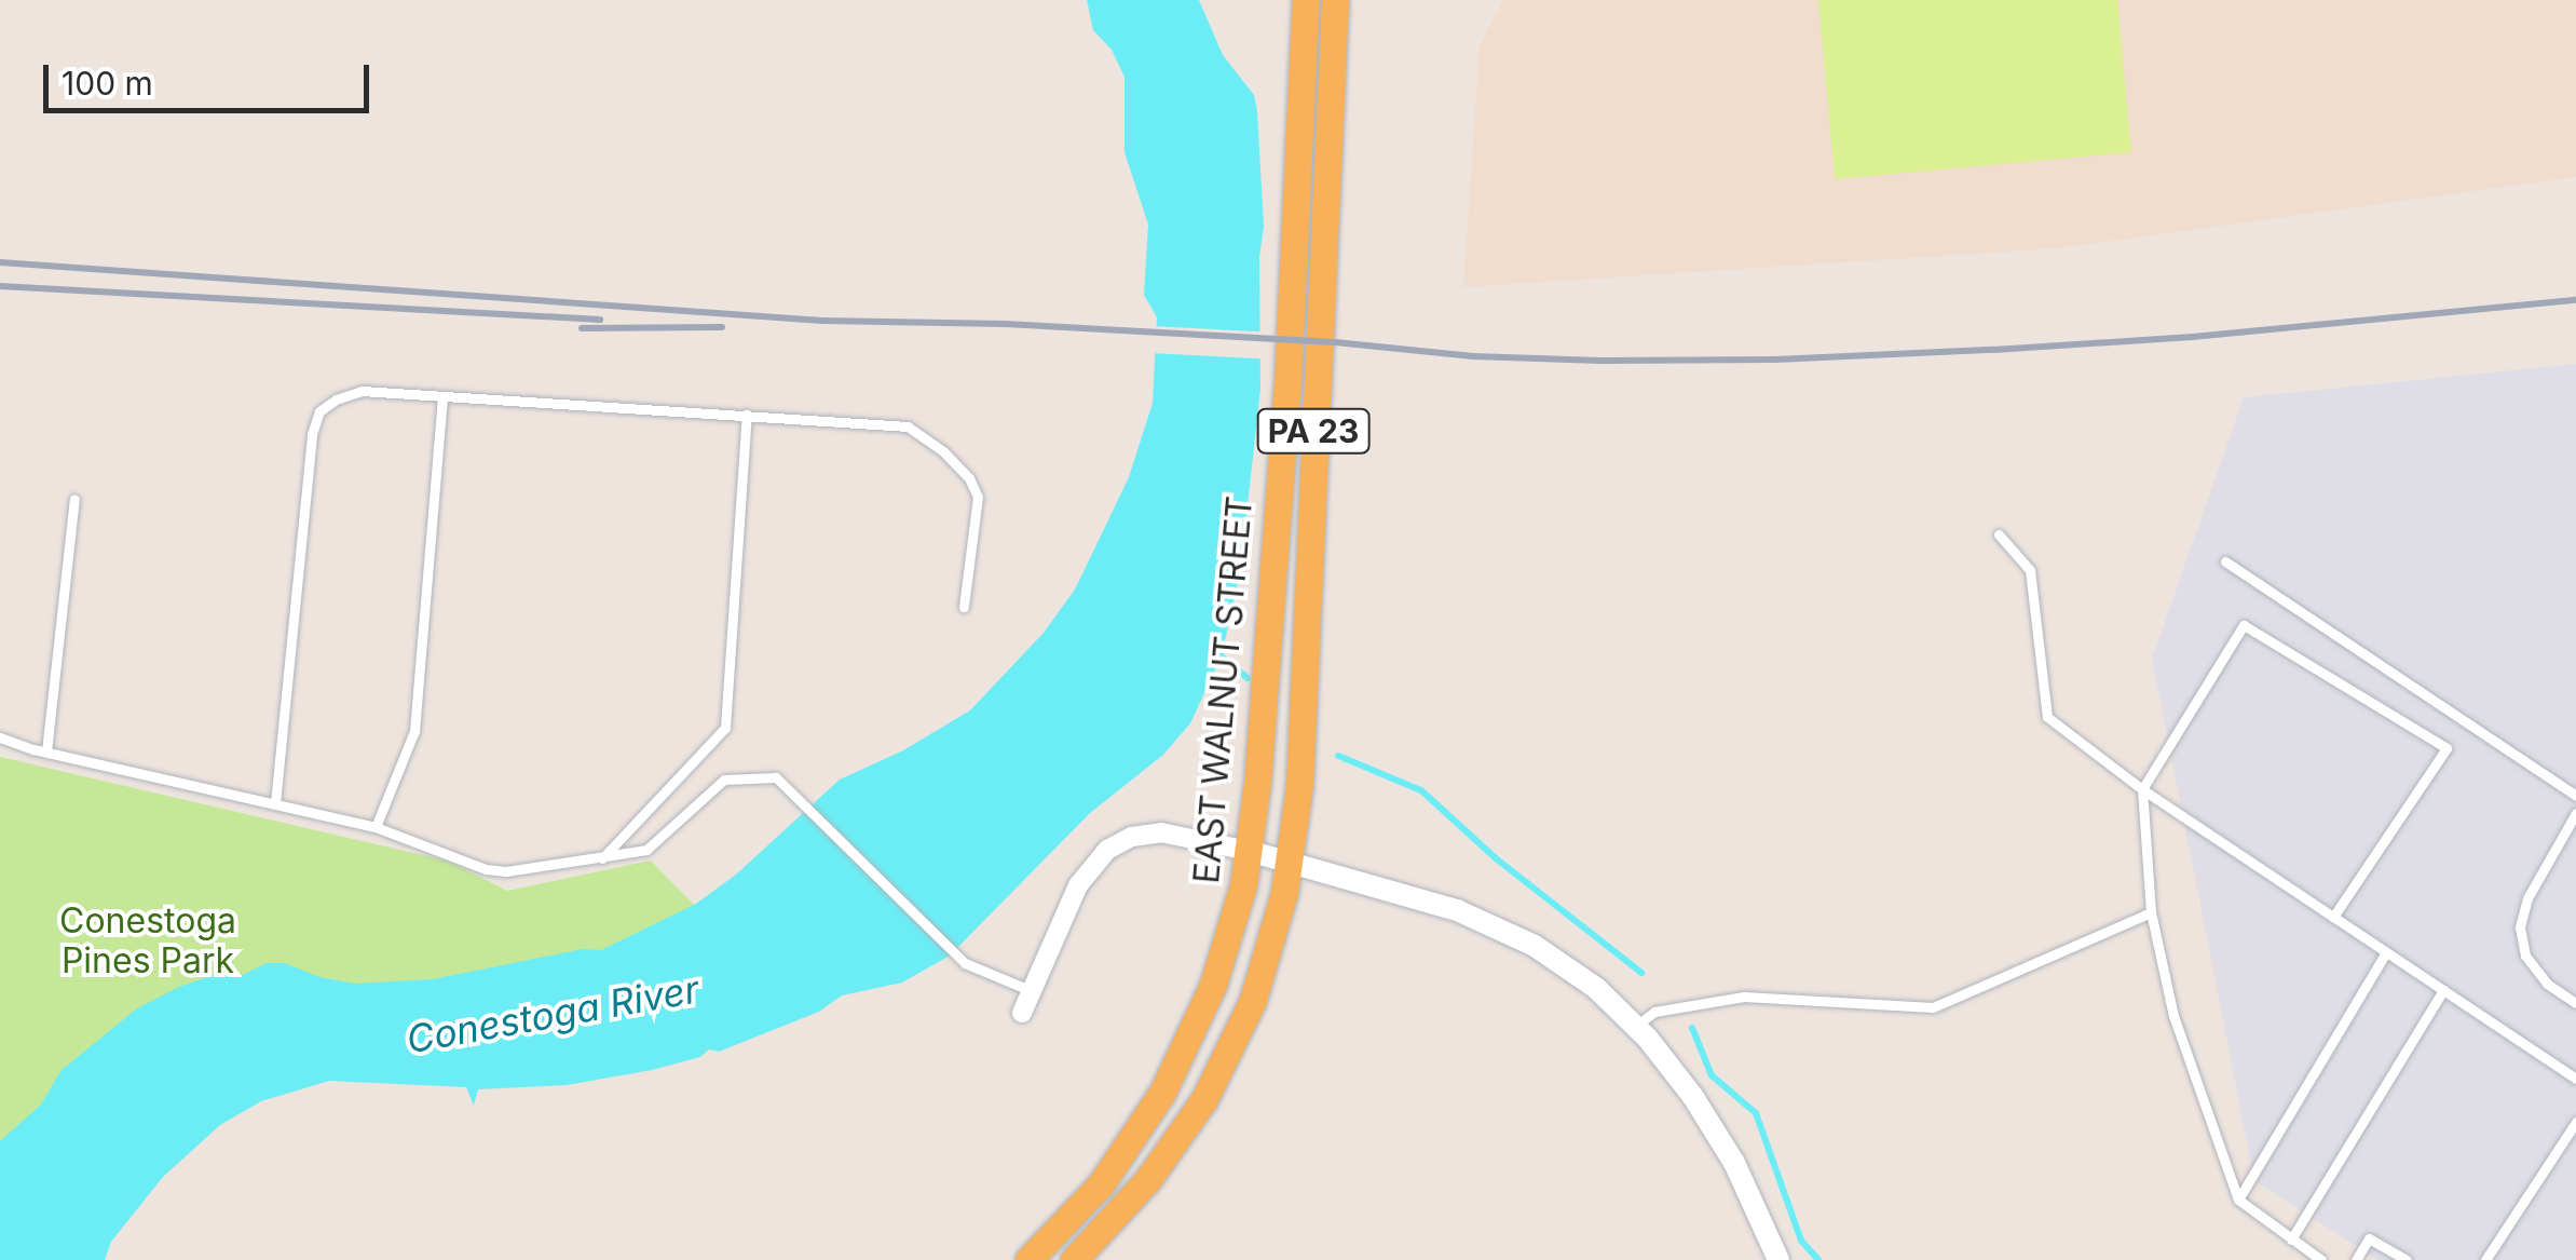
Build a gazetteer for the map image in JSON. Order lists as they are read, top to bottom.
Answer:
{
  "streets": {
    "main road": ["PA 23", "EAST WALNUT STREET"]
  },
  "water": ["Conestoga River"],
  "parks": ["Conestoga Pines Park"],
  "scale_bar": "100 m"
}
